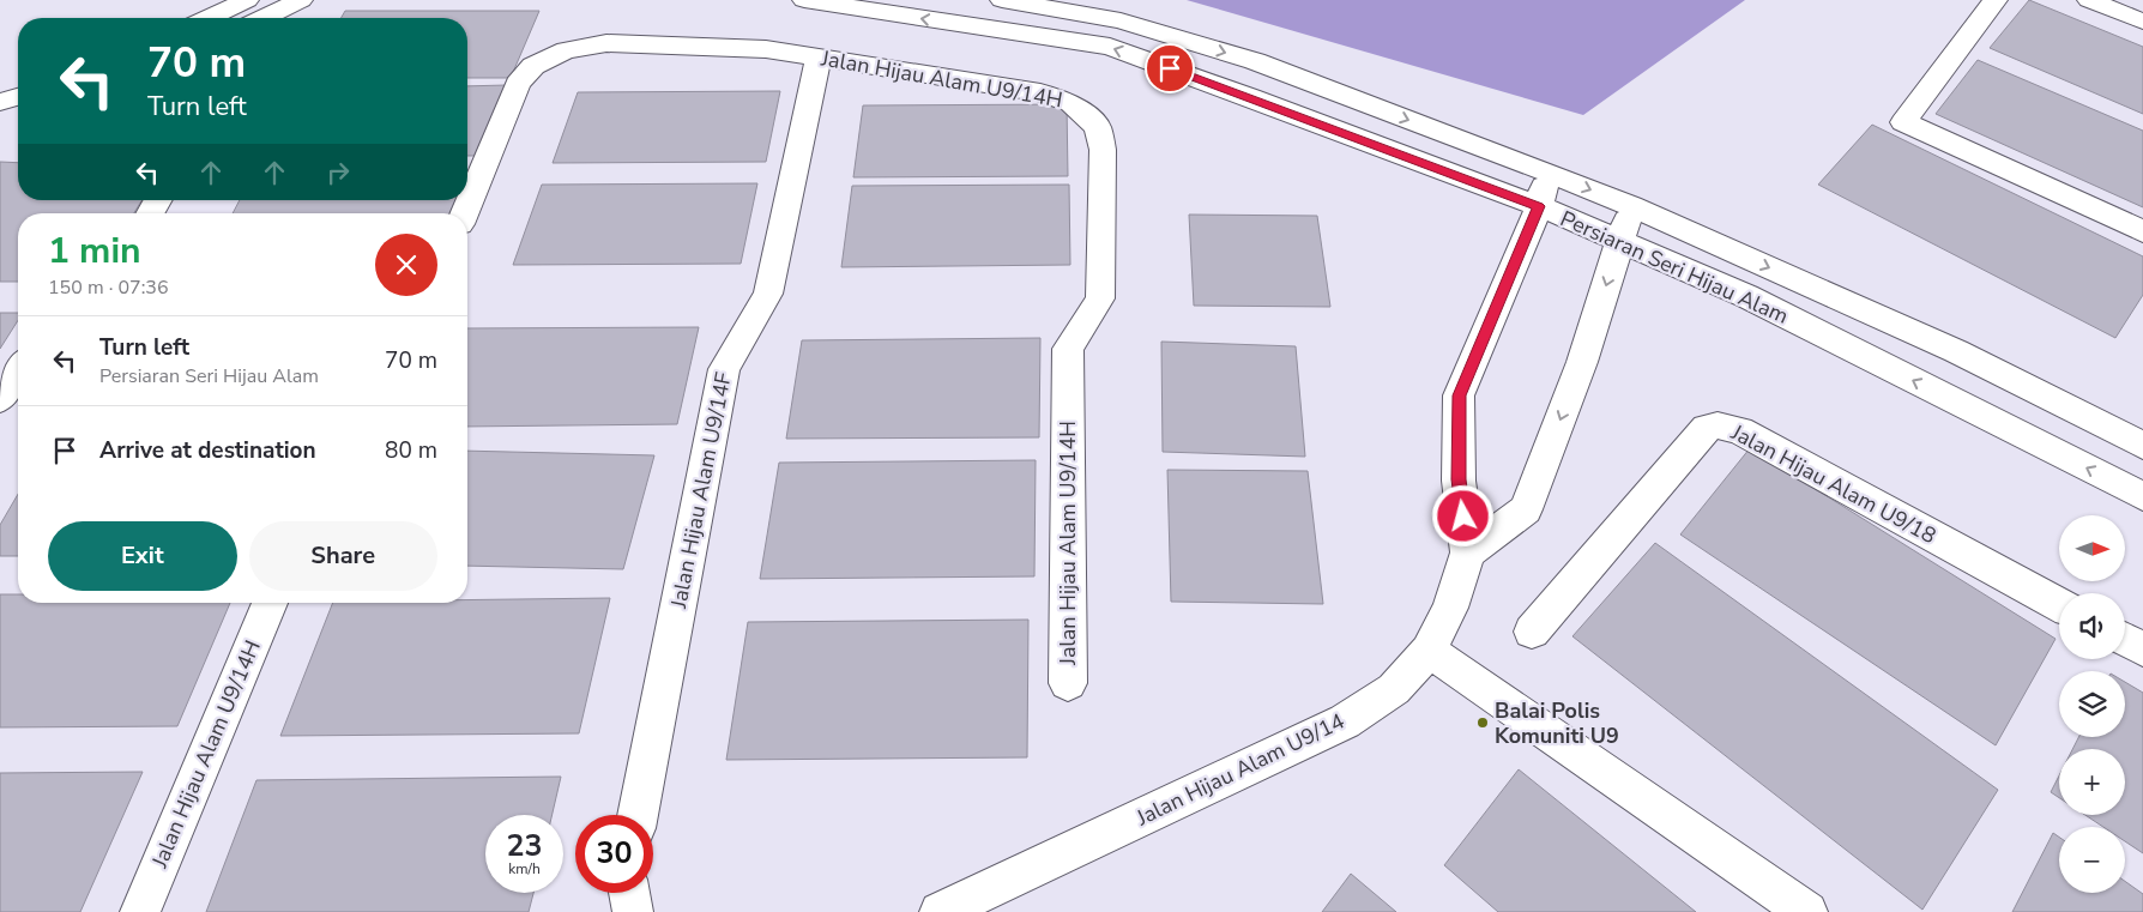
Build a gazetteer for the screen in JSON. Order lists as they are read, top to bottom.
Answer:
{
  "streets": {
    "street": [
      "Jalan Hijau Alam U9/14H",
      "Persiaran Seri Hijau Alam",
      "Jalan Hijau Alam U9/18",
      "Jalan Hijau Alam U9/14F",
      "Jalan Hijau Alam U9/14"
    ]
  },
  "crossings": [
    ["Jalan Hijau Alam U9/14H", "Jalan Hijau Alam U9/14F"]
  ],
  "places": ["Balai Polis Komuniti U9"],
  "north": "right",
  "page": {
    "turn": ["70 m", "Turn left"],
    "heading": ["1 min", "150 m · 07:36"],
    "list": [
      {
        "name": "Turn left",
        "note": "Persiaran Seri Hijau Alam",
        "value": "70 m"
      },
      {
        "name": "Arrive at destination",
        "value": "80 m"
      }
    ],
    "buttons": ["Exit", "Share"],
    "map_buttons": ["+", "−"],
    "speed": "23 km/h",
    "limit": "30"
  }
}
